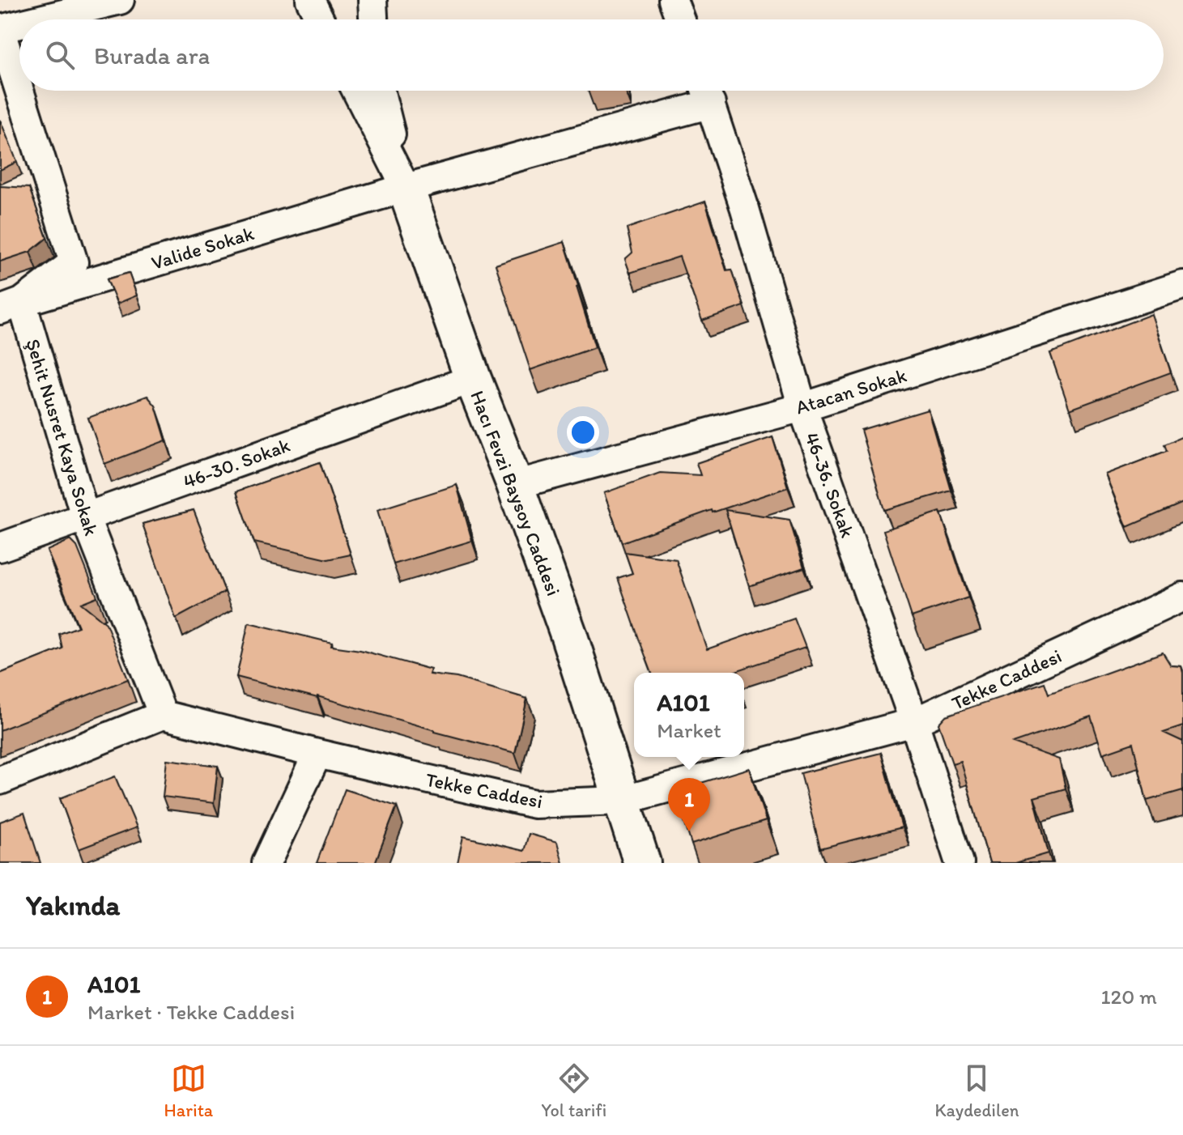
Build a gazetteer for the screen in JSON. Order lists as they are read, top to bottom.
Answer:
{
  "streets": {
    "street": [
      "Valide Sokak",
      "Atacan Sokak",
      "Şehit Nusret Kaya Sokak",
      "46-30. Sokak",
      "46-36. Sokak",
      "Hacı Fevzi Baysoy Caddesi",
      "Tekke Caddesi"
    ]
  },
  "crossings": [
    ["Valide Sokak", "Şehit Nusret Kaya Sokak"],
    ["Valide Sokak", "46-36. Sokak"],
    ["Valide Sokak", "Hacı Fevzi Baysoy Caddesi"],
    ["Atacan Sokak", "46-36. Sokak"],
    ["Atacan Sokak", "Hacı Fevzi Baysoy Caddesi"],
    ["Şehit Nusret Kaya Sokak", "46-30. Sokak"],
    ["Şehit Nusret Kaya Sokak", "Tekke Caddesi"],
    ["46-30. Sokak", "Hacı Fevzi Baysoy Caddesi"],
    ["46-36. Sokak", "Tekke Caddesi"],
    ["Hacı Fevzi Baysoy Caddesi", "Tekke Caddesi"]
  ],
  "page": {
    "search": "Burada ara",
    "popup": ["A101", "Market"],
    "pins": "1",
    "heading": "Yakında",
    "list": [
      {
        "mark": "1",
        "name": "A101",
        "note": "Market · Tekke Caddesi",
        "value": "120 m"
      }
    ],
    "nav": ["Harita", "Yol tarifi", "Kaydedilen"]
  }
}
